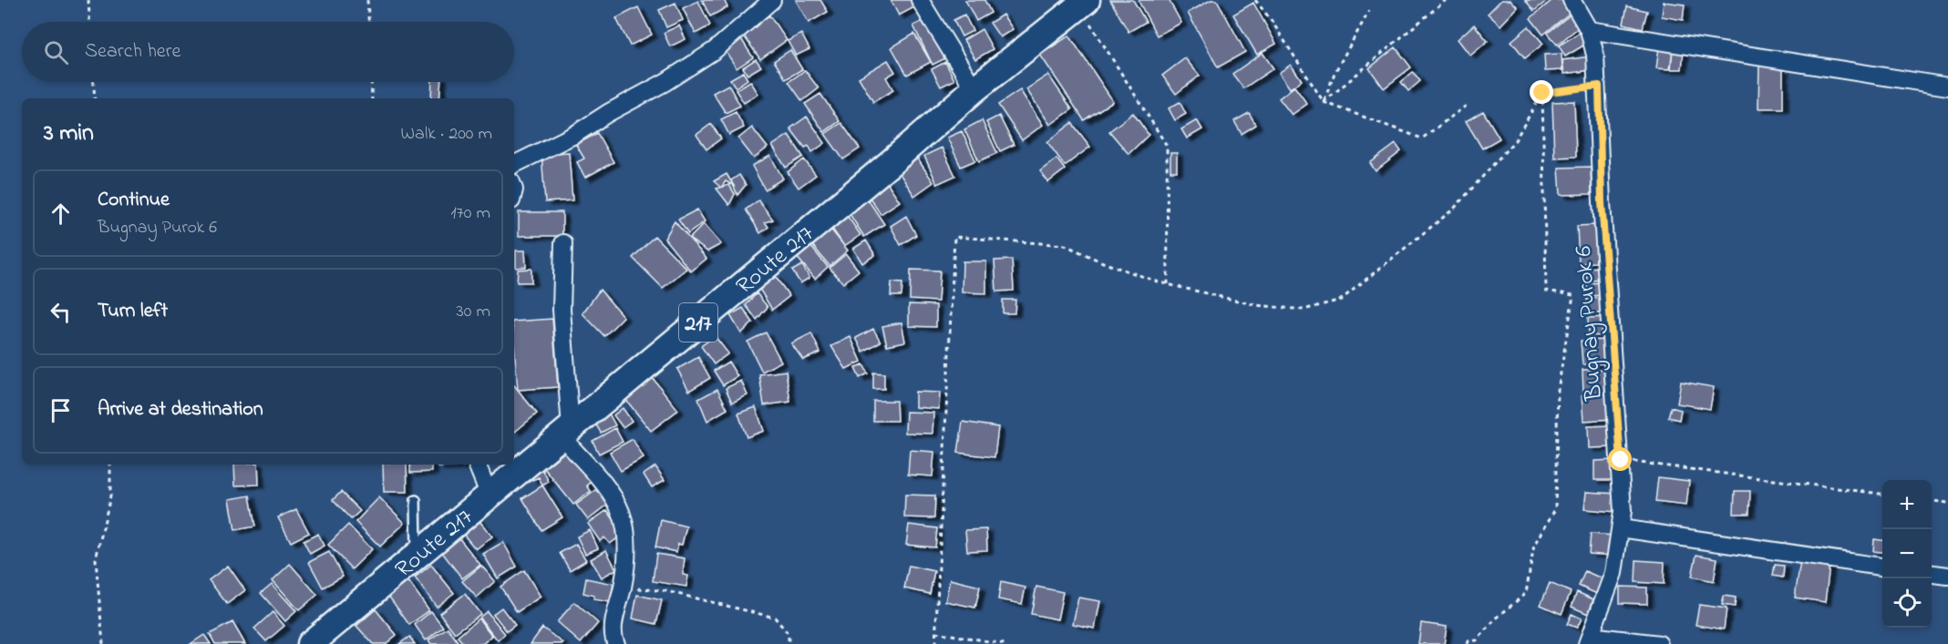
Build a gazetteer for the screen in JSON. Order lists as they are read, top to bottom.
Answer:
{
  "streets": {
    "main road": ["Route 217", "217"],
    "street": ["Bugnay Purok 6"]
  },
  "page": {
    "search": "Search here",
    "heading": ["3 min", "Walk · 200 m"],
    "list": [
      ["Continue", "Bugnay Purok 6", "170 m"],
      ["Turn left", "30 m"],
      "Arrive at destination"
    ],
    "map_buttons": ["+", "−"]
  }
}
